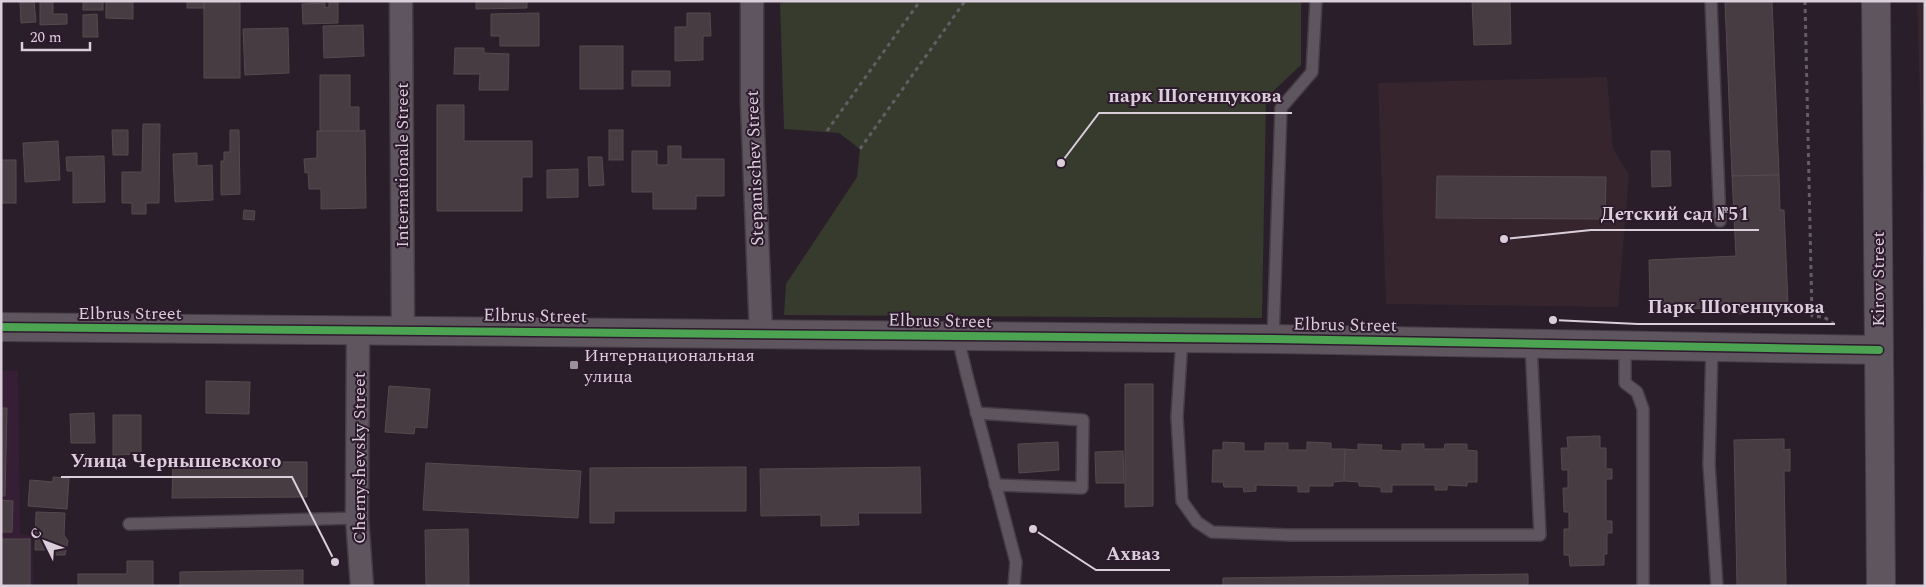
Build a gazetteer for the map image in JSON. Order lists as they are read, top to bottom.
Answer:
{
  "streets": {
    "street": [
      "Internationale Street",
      "Stepanischev Street",
      "Kirov Street",
      "Elbrus Street",
      "Chernyshevsky Street"
    ]
  },
  "crossings": [
    ["Internationale Street", "Elbrus Street"],
    ["Stepanischev Street", "Elbrus Street"],
    ["Kirov Street", "Elbrus Street"],
    ["Elbrus Street", "Chernyshevsky Street"]
  ],
  "places": {
    "other": [
      "парк Шогенцукова",
      "Детский сад №51",
      "Парк Шогенцукова",
      "Ахваз",
      "Улица Чернышевского"
    ],
    "transit": ["Интернациональная улица"]
  },
  "scale_bar": "20 m",
  "north": "top left"
}
